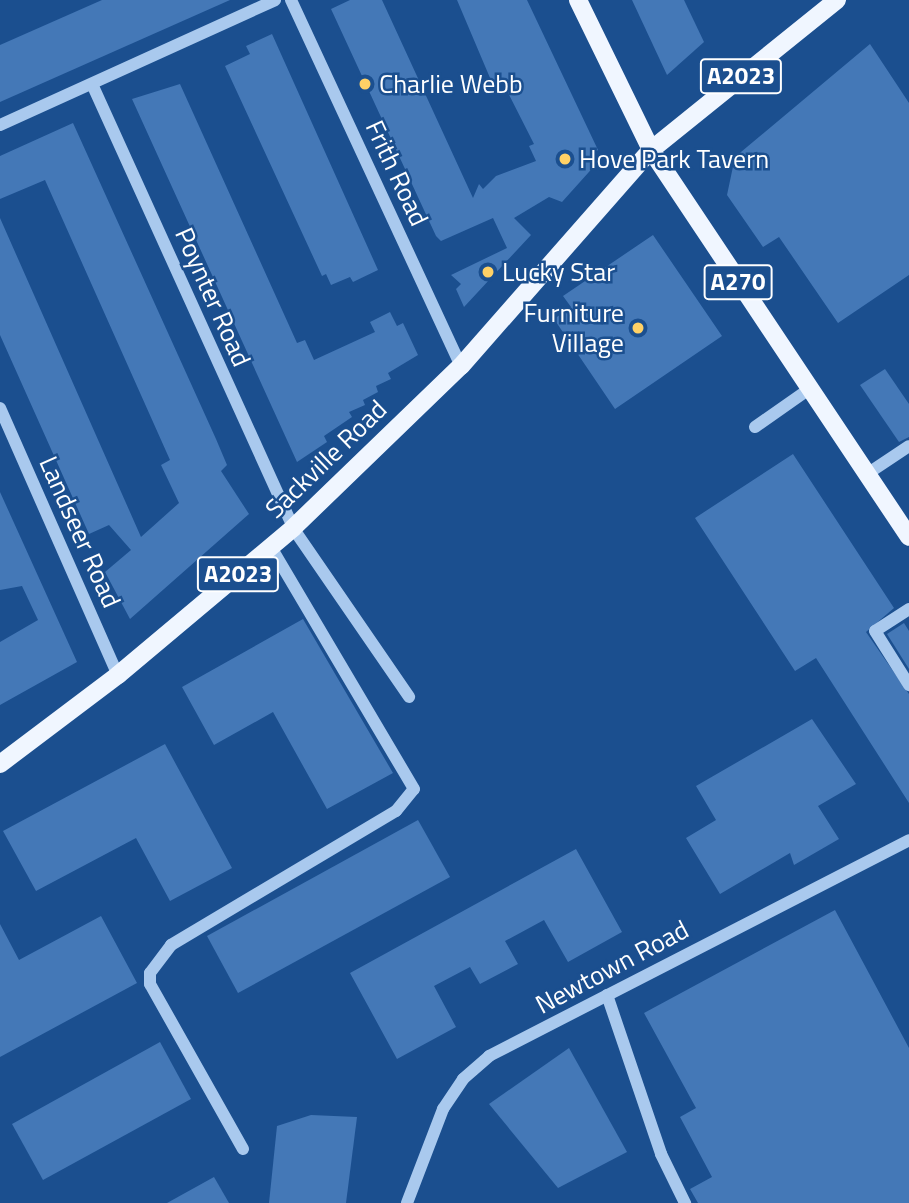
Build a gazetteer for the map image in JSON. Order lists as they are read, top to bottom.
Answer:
{
  "streets": {
    "main road": ["A2023", "A270", "Sackville Road"],
    "street": [
      "Frith Road",
      "Poynter Road",
      "Landseer Road",
      "Newtown Road"
    ]
  },
  "crossings": [
    ["A2023", "A270"],
    ["A2023", "Sackville Road"],
    ["Frith Road", "Sackville Road"],
    ["A270", "Sackville Road"],
    ["Poynter Road", "Sackville Road"],
    ["Sackville Road", "Landseer Road"]
  ],
  "places": [
    "Charlie Webb",
    "Hove Park Tavern",
    "Lucky Star",
    "Furniture Village"
  ]
}
